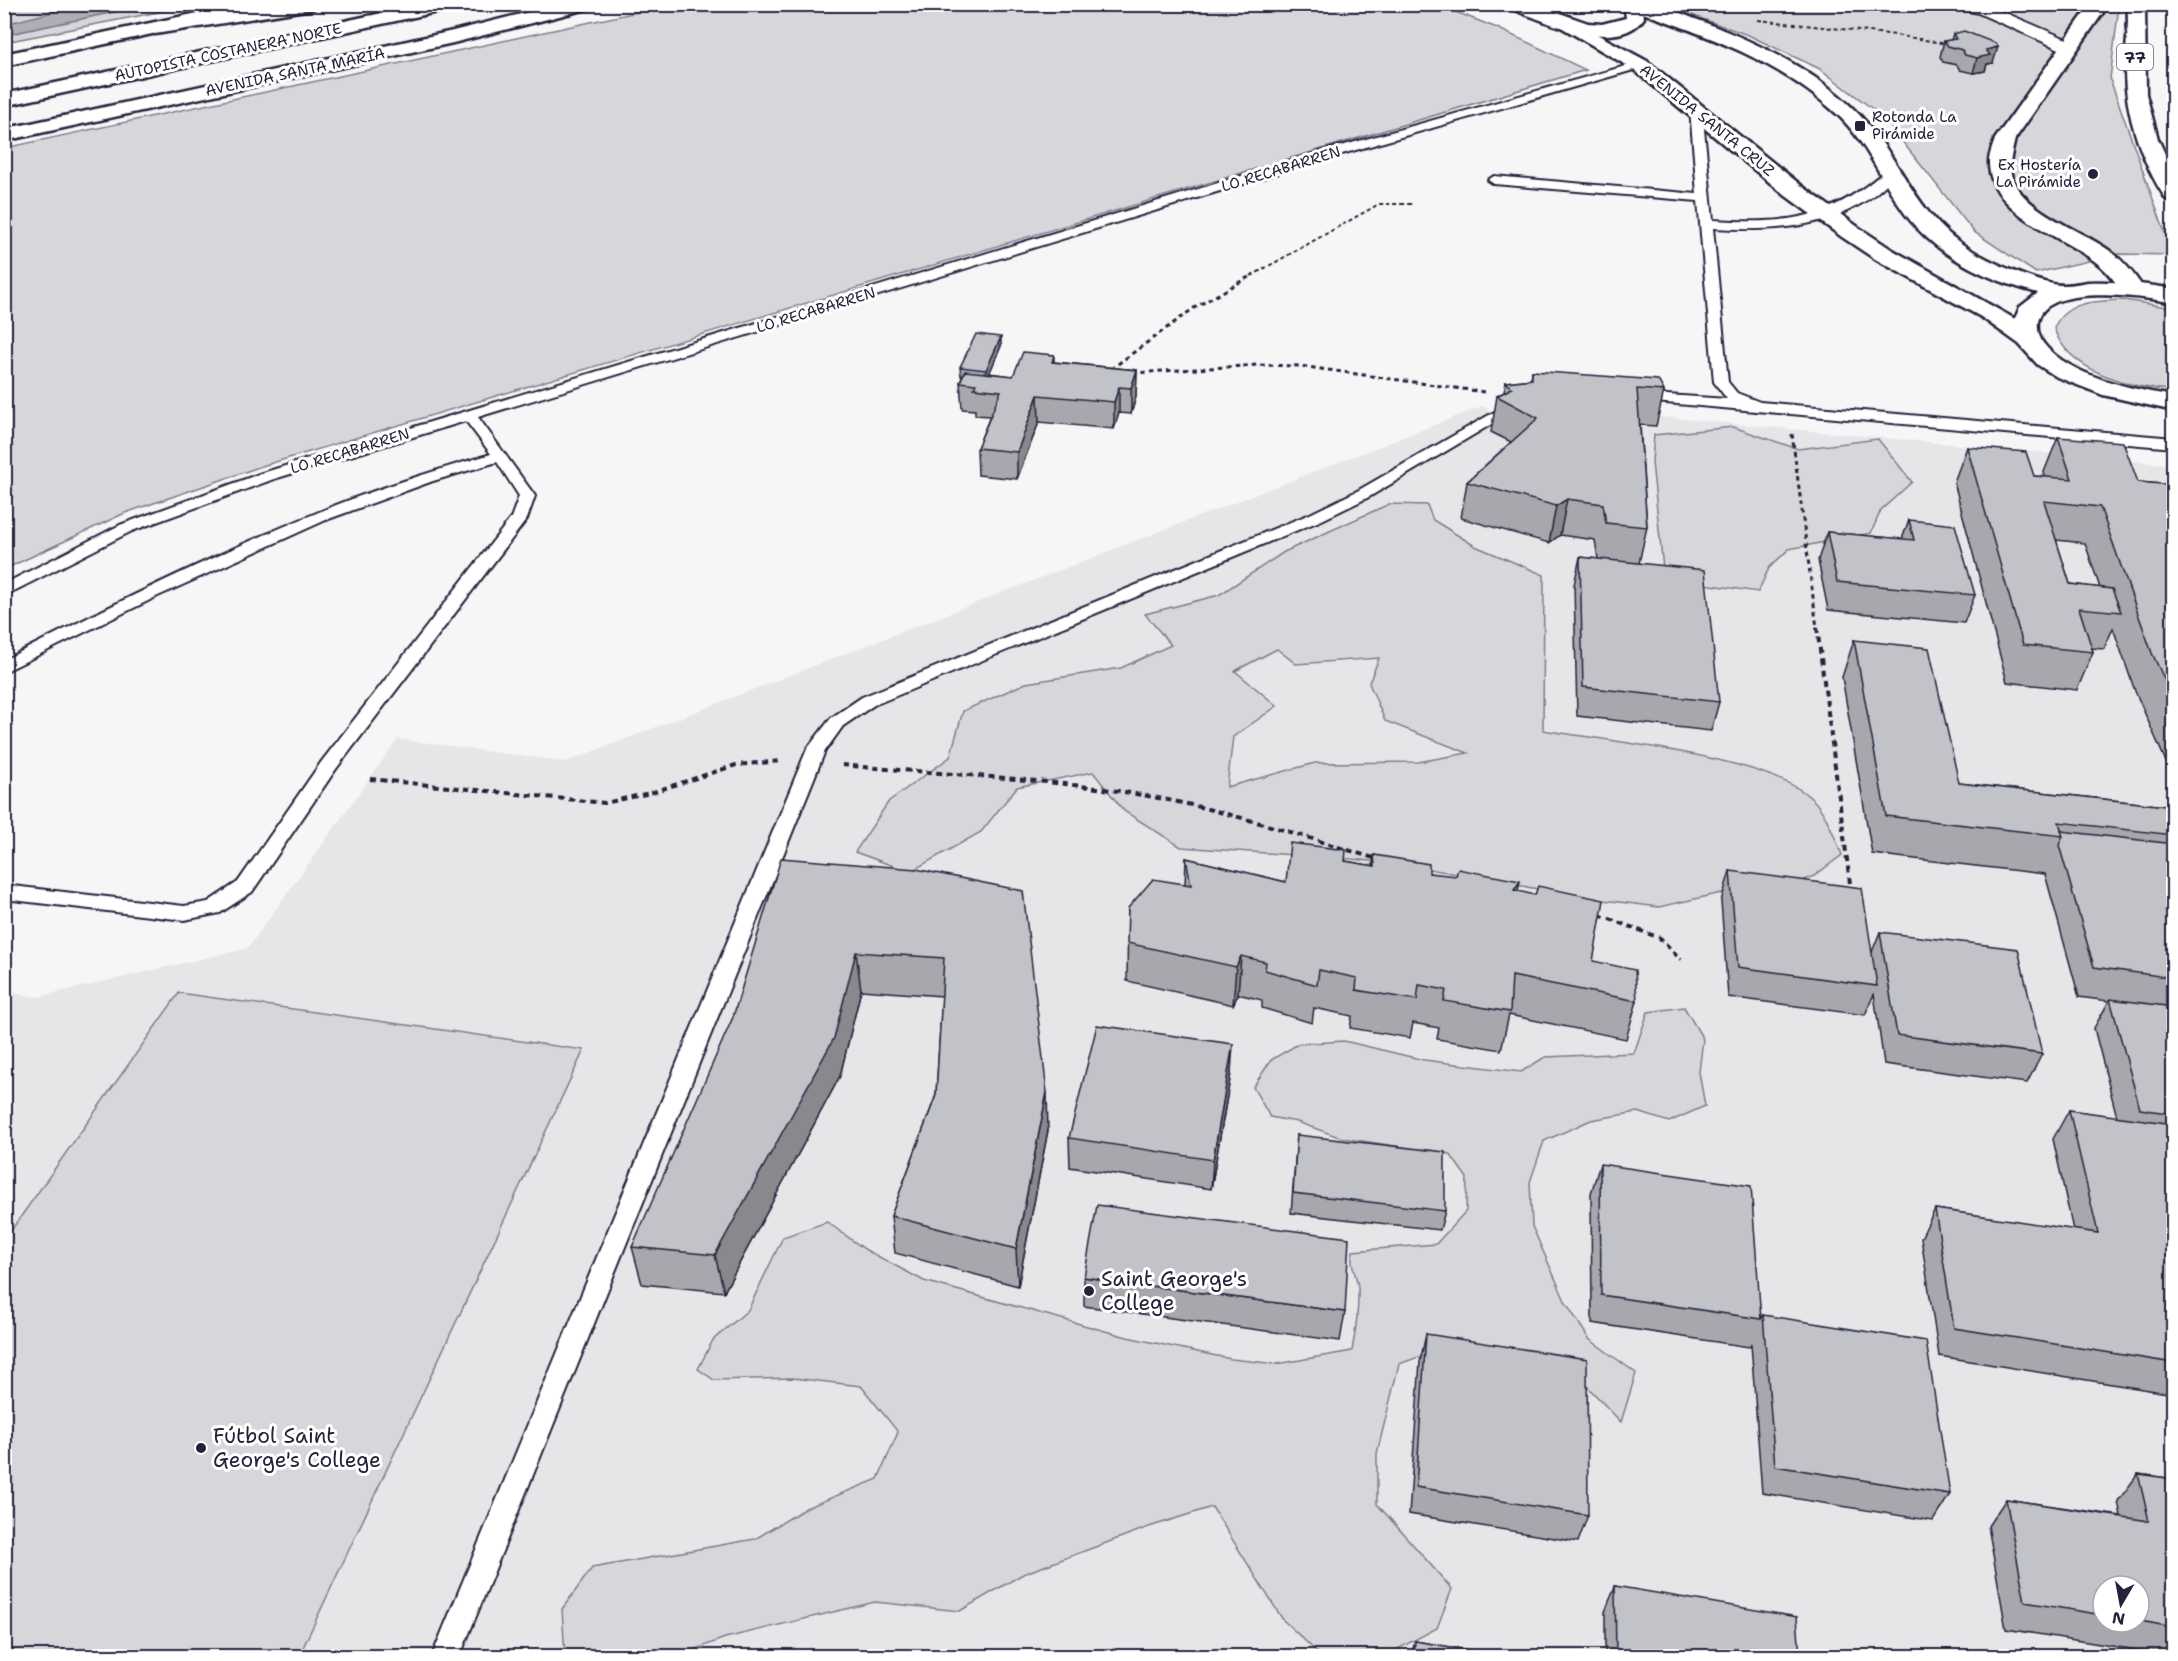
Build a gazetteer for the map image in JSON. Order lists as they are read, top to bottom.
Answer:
{
  "streets": {
    "main road": [
      "AUTOPISTA COSTANERA NORTE",
      "77",
      "AVENIDA SANTA MARÍA",
      "AVENIDA SANTA CRUZ"
    ],
    "lane": ["LO RECABARREN"]
  },
  "crossings": [
    ["AVENIDA SANTA CRUZ", "LO RECABARREN"]
  ],
  "places": {
    "transit": ["Rotonda La Pirámide"],
    "other": ["Ex Hostería La Pirámide", "Saint George's College", "Fútbol Saint George's College"]
  },
  "north": "bottom"
}
